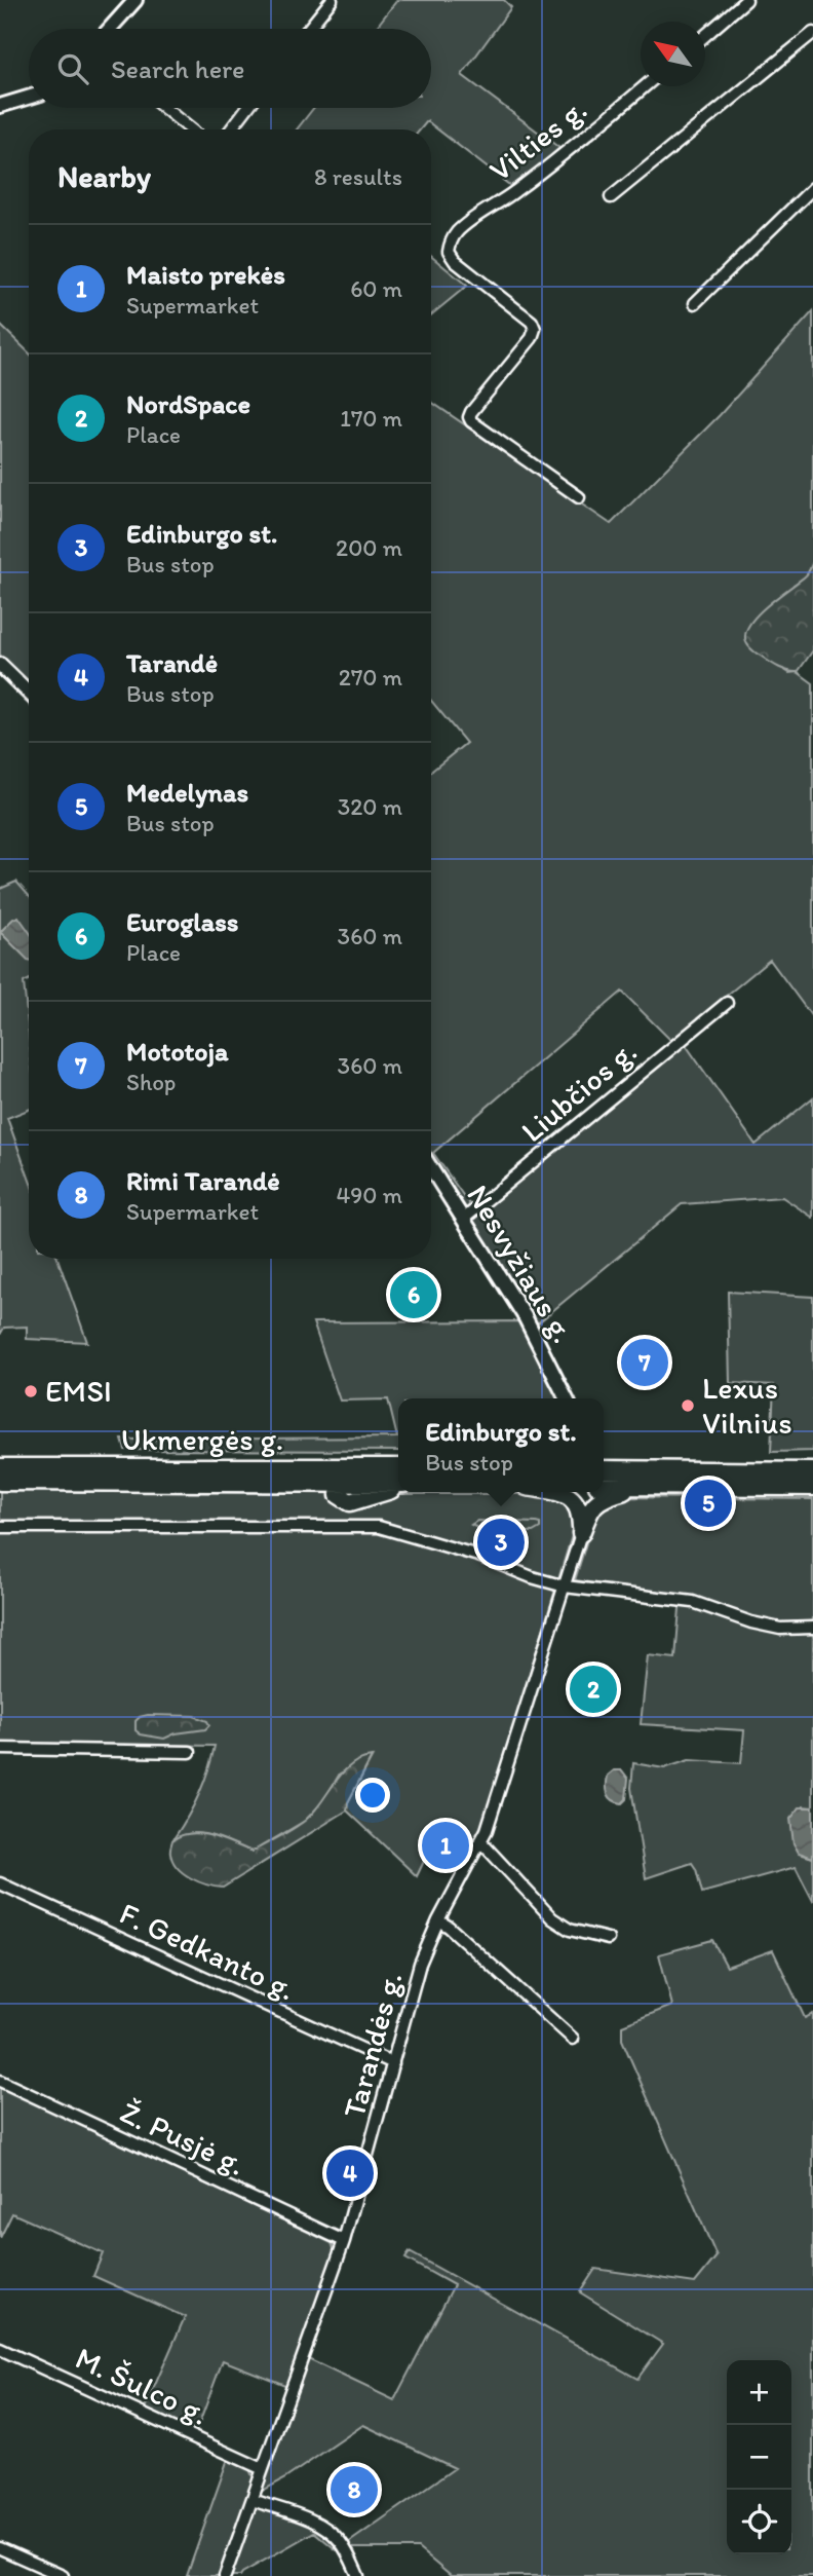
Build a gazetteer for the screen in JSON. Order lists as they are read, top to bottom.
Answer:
{
  "streets": {
    "highway": ["Ukmergės g."],
    "street": [
      "Vilties g.",
      "Liubčios g.",
      "Nesvyžiaus g.",
      "F. Gedkanto g.",
      "Tarandės g.",
      "Ž. Pusjė g.",
      "M. Šulco g."
    ]
  },
  "crossings": [
    ["Liubčios g.", "Nesvyžiaus g."],
    ["F. Gedkanto g.", "Tarandės g."],
    ["Tarandės g.", "Ž. Pusjė g."],
    ["Tarandės g.", "M. Šulco g."]
  ],
  "places": ["EMSI", "Lexus Vilnius"],
  "north": "top left",
  "page": {
    "search": "Search here",
    "heading": ["Nearby", "8 results"],
    "list": [
      {
        "mark": "1",
        "name": "Maisto prekės",
        "note": "Supermarket",
        "value": "60 m"
      },
      {
        "mark": "2",
        "name": "NordSpace",
        "note": "Place",
        "value": "170 m"
      },
      {
        "mark": "3",
        "name": "Edinburgo st.",
        "note": "Bus stop",
        "value": "200 m"
      },
      {
        "mark": "4",
        "name": "Tarandė",
        "note": "Bus stop",
        "value": "270 m"
      },
      {
        "mark": "5",
        "name": "Medelynas",
        "note": "Bus stop",
        "value": "320 m"
      },
      {
        "mark": "6",
        "name": "Euroglass",
        "note": "Place",
        "value": "360 m"
      },
      {
        "mark": "7",
        "name": "Mototoja",
        "note": "Shop",
        "value": "360 m"
      },
      {
        "mark": "8",
        "name": "Rimi Tarandė",
        "note": "Supermarket",
        "value": "490 m"
      }
    ],
    "pins": [
      "6",
      "7",
      "5",
      "3",
      "2",
      "1",
      "4",
      "8"
    ],
    "popup": ["Edinburgo st.", "Bus stop"],
    "map_buttons": ["+", "−"]
  }
}
